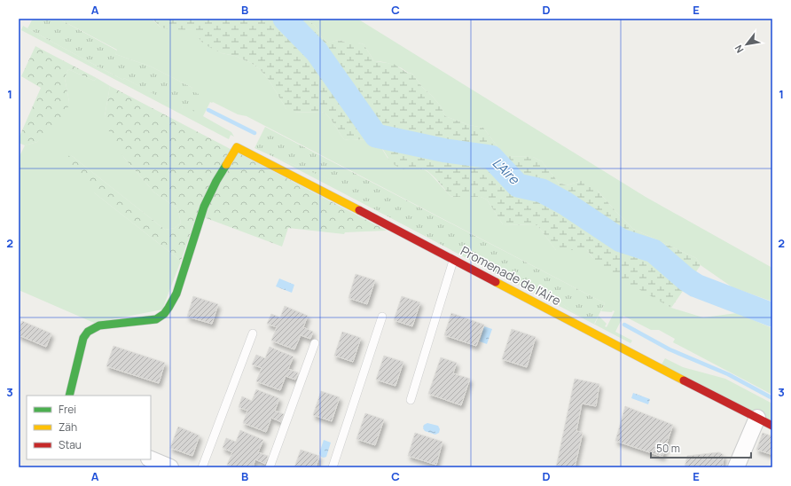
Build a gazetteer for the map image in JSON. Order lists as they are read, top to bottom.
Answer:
{
  "streets": {
    "street": ["Promenade de l'Aire"]
  },
  "water": ["L'Aire"],
  "legend": ["Frei", "Zäh", "Stau"],
  "scale_bar": "50 m",
  "north": "bottom left",
  "grid": {
    "columns": [
      "A",
      "B",
      "C",
      "D",
      "E"
    ],
    "rows": ["1", "2", "3"]
  }
}
